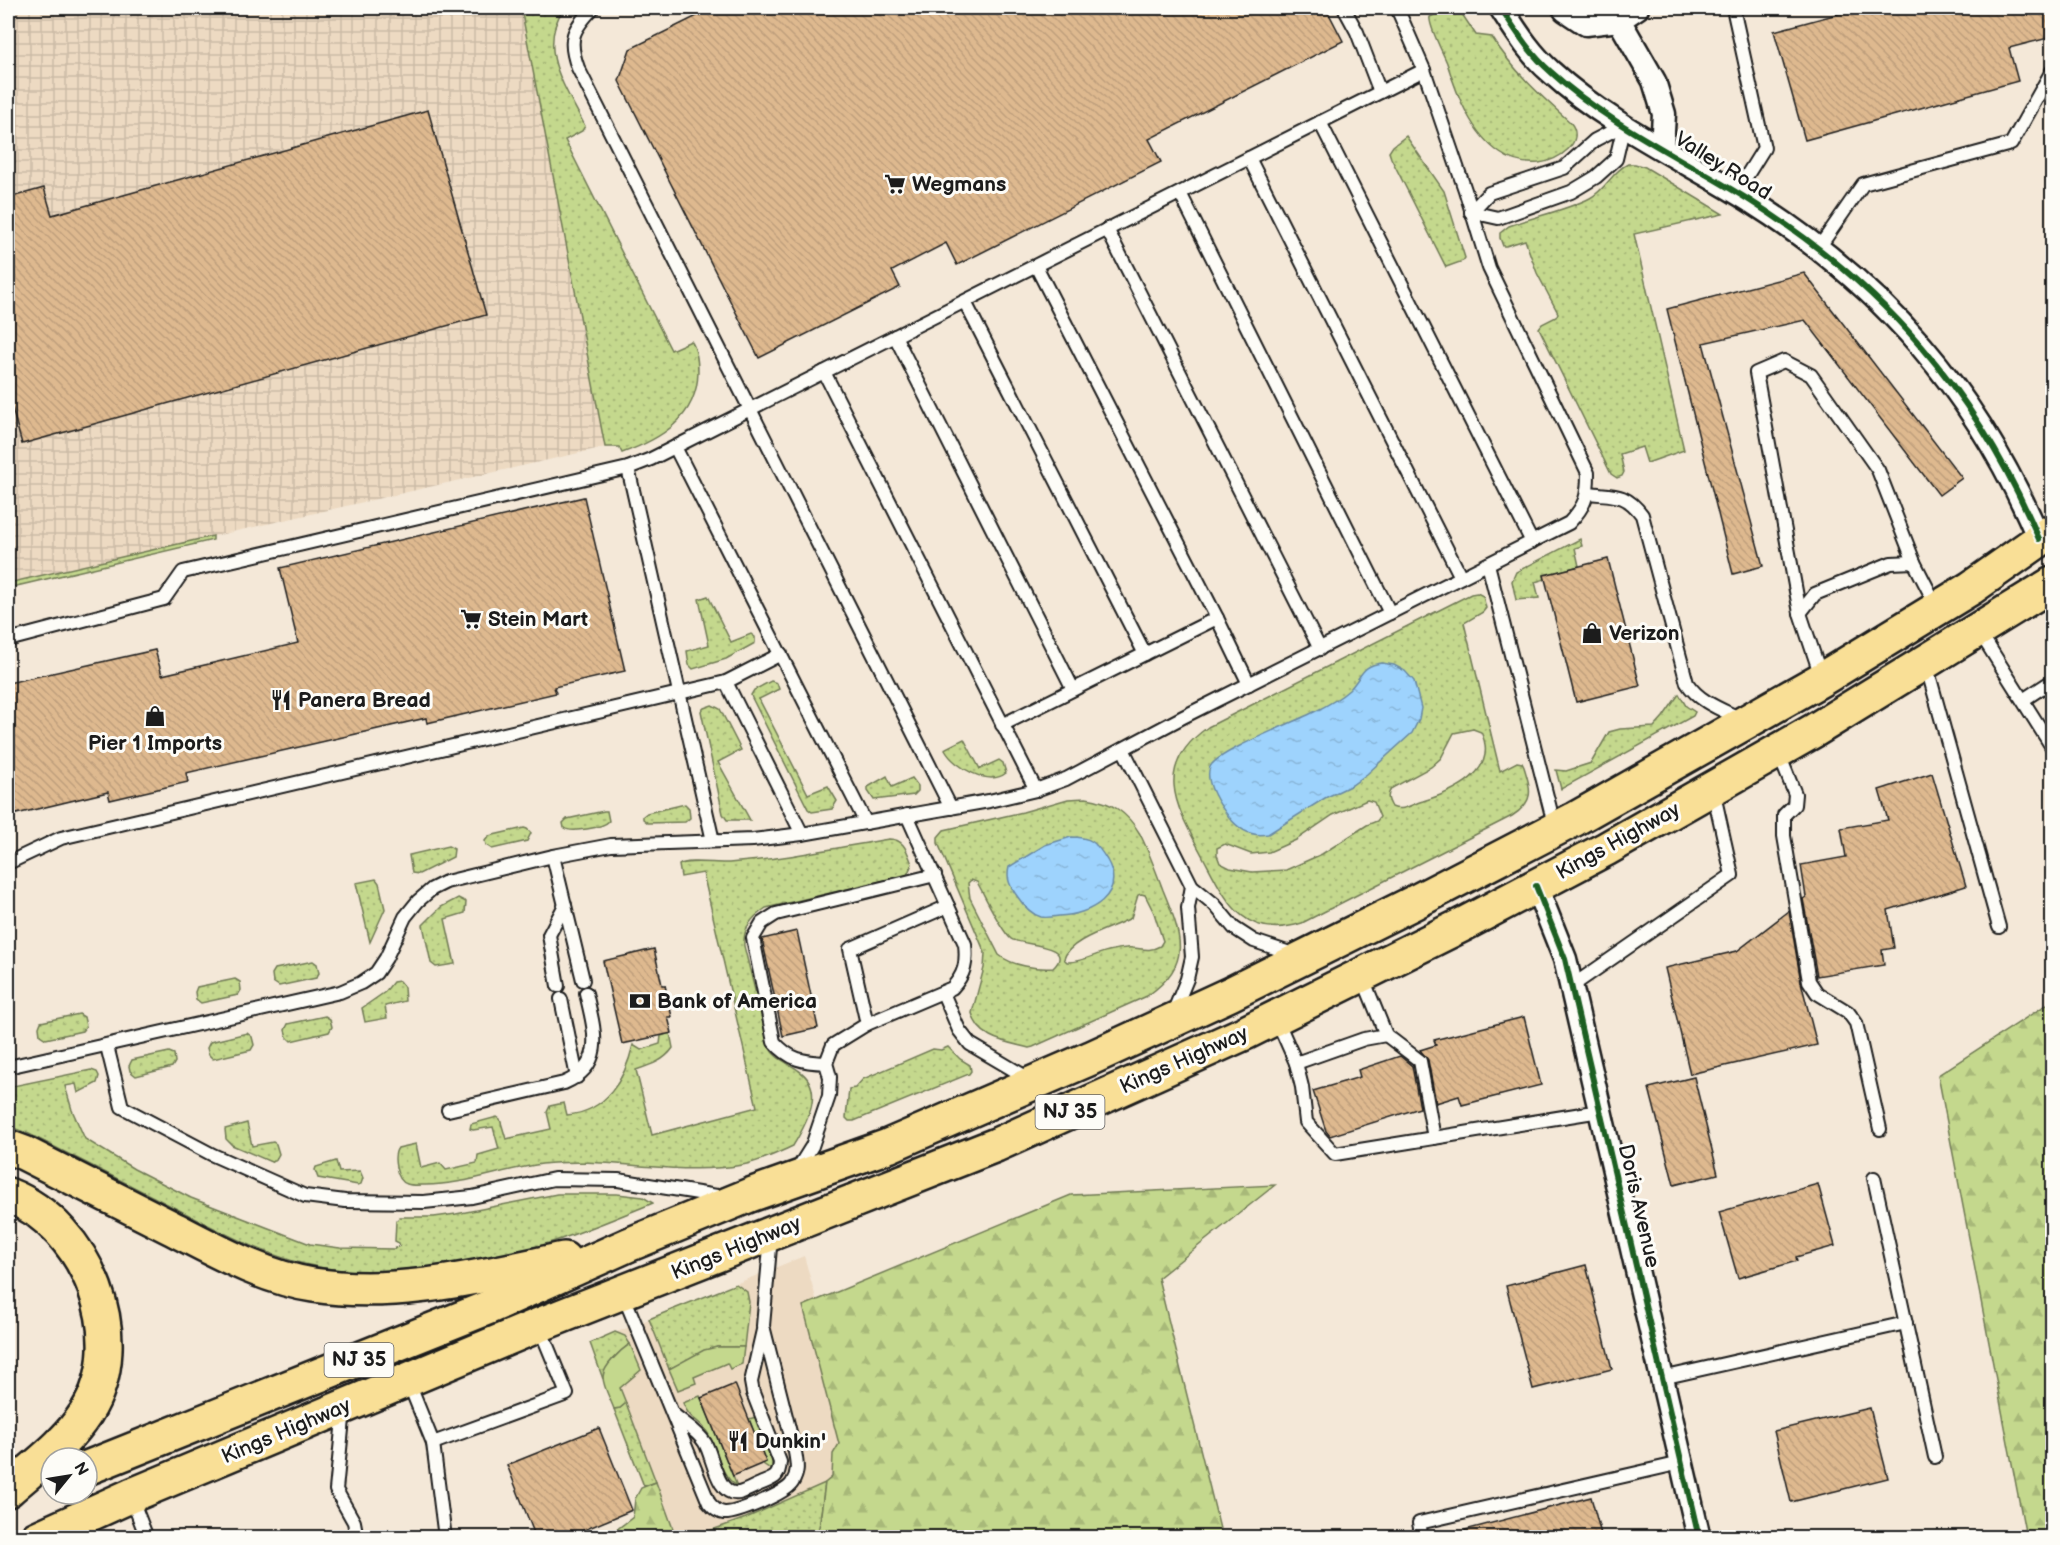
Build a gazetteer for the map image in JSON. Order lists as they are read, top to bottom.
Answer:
{
  "streets": {
    "main road": ["Kings Highway", "NJ 35"],
    "street": ["Valley Road", "Doris Avenue"]
  },
  "crossings": [
    ["Valley Road", "Kings Highway"],
    ["Kings Highway", "Doris Avenue"]
  ],
  "places": {
    "supermarket": ["Wegmans", "Stein Mart"],
    "shop": ["Verizon", "Pier 1 Imports"],
    "restaurant": ["Panera Bread", "Dunkin'"],
    "bank": ["Bank of America"]
  },
  "north": "top right"
}
